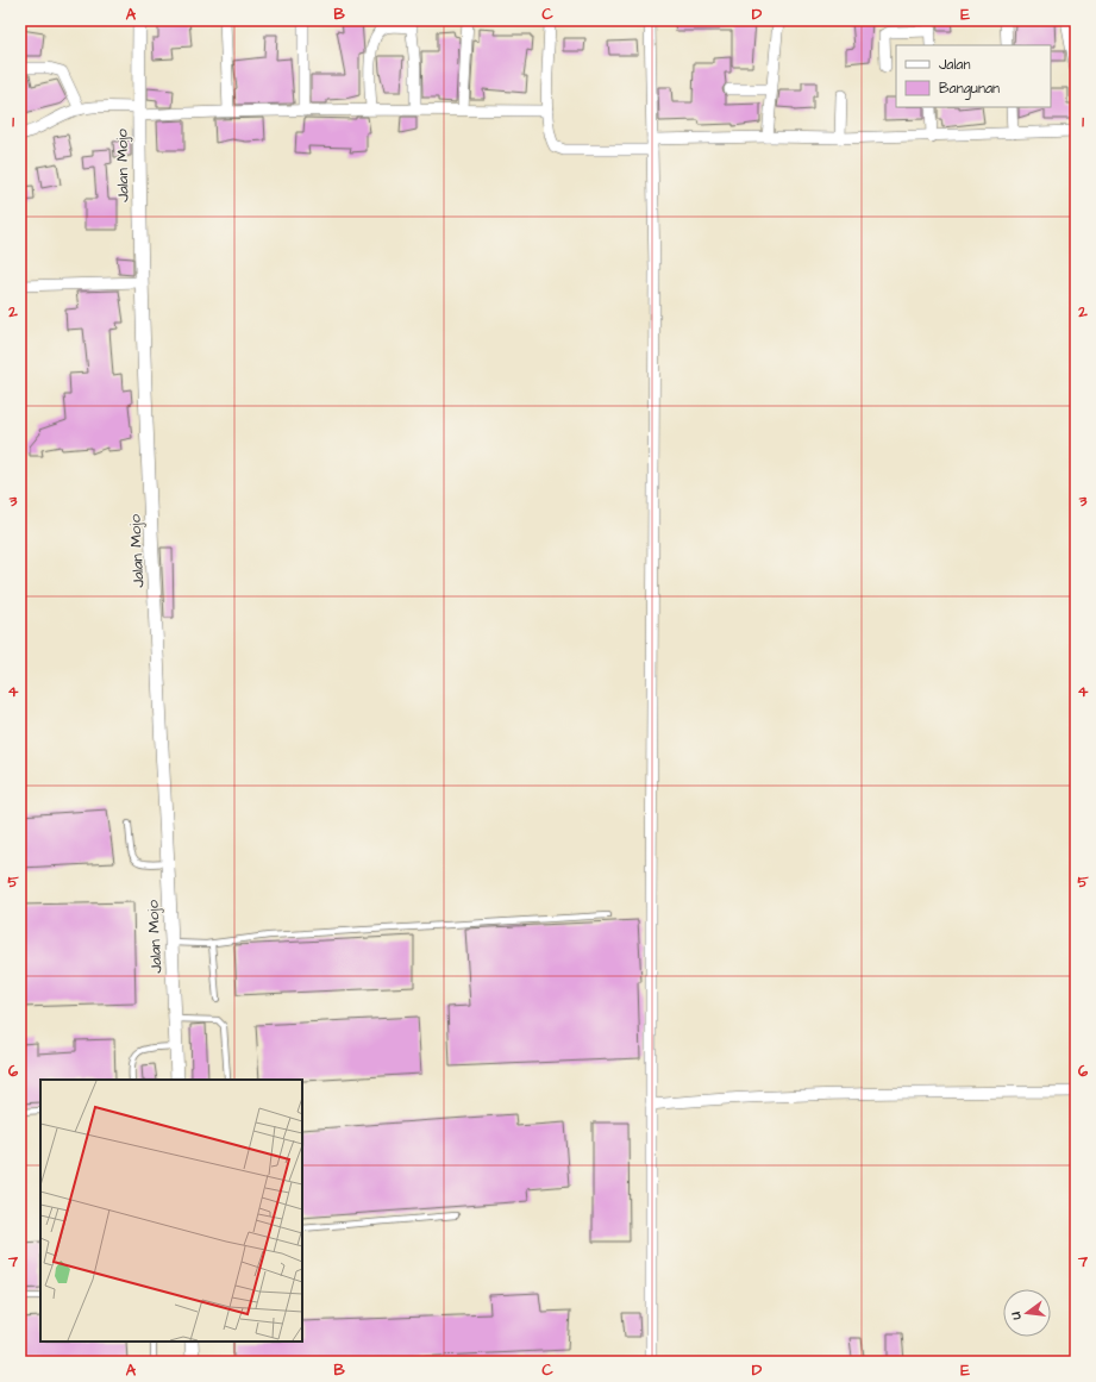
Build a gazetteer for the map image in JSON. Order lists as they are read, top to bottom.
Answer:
{
  "streets": {
    "street": ["Jalan Mojo"]
  },
  "legend": ["Jalan", "Bangunan"],
  "north": "left",
  "grid": {
    "columns": [
      "A",
      "B",
      "C",
      "D",
      "E"
    ],
    "rows": [
      "1",
      "2",
      "3",
      "4",
      "5",
      "6",
      "7"
    ]
  }
}
